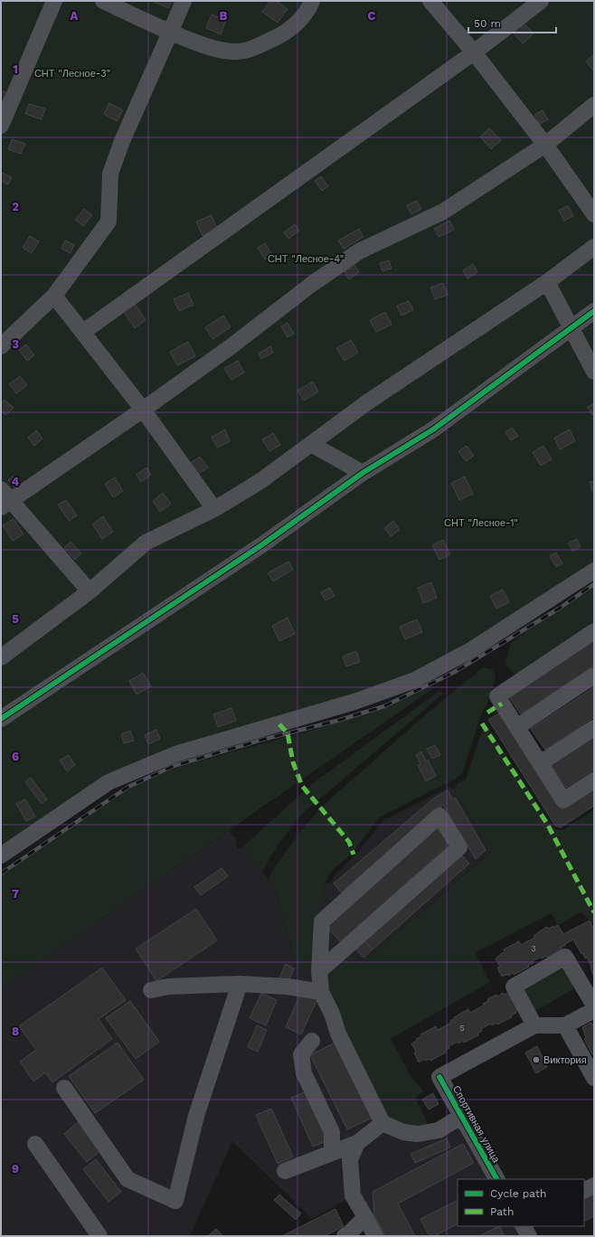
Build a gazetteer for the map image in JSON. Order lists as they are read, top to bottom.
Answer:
{
  "streets": {
    "street": ["Спортивная улица"]
  },
  "parks": ["СНТ \"Лесное-3\"", "СНТ \"Лесное-4\"", "СНТ \"Лесное-1\""],
  "places": ["Виктория"],
  "house_numbers": ["3", "5"],
  "legend": ["Cycle path", "Path"],
  "scale_bar": "50 m",
  "grid": {
    "columns": ["A", "B", "C"],
    "rows": [
      "1",
      "2",
      "3",
      "4",
      "5",
      "6",
      "7",
      "8",
      "9"
    ]
  }
}
